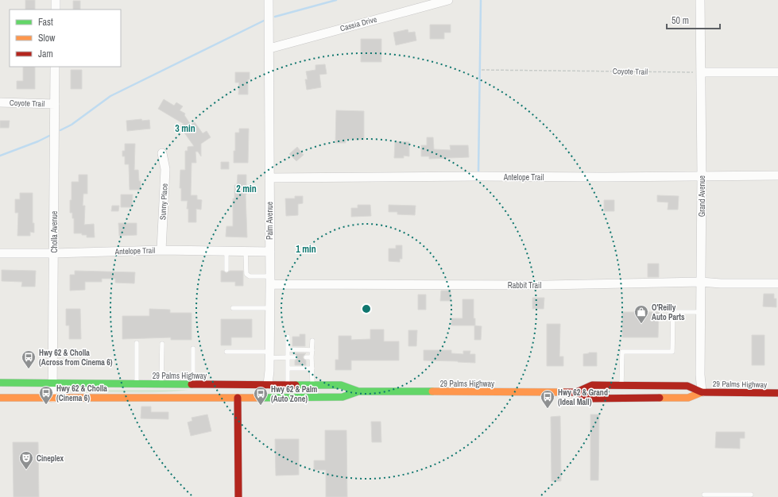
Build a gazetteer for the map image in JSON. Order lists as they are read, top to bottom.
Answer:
{
  "streets": {
    "main road": ["29 Palms Highway"],
    "street": [
      "Cassia Drive",
      "Coyote Trail",
      "Antelope Trail",
      "Grand Avenue",
      "Sunny Place",
      "Palm Avenue",
      "Cholla Avenue",
      "Rabbit Trail"
    ]
  },
  "crossings": [
    ["Cassia Drive", "Palm Avenue"],
    ["Coyote Trail", "Grand Avenue"],
    ["Coyote Trail", "Cholla Avenue"],
    ["Antelope Trail", "Grand Avenue"],
    ["Antelope Trail", "Sunny Place"],
    ["Antelope Trail", "Palm Avenue"],
    ["Antelope Trail", "Cholla Avenue"],
    ["Grand Avenue", "Rabbit Trail"],
    ["Grand Avenue", "29 Palms Highway"],
    ["Palm Avenue", "Rabbit Trail"],
    ["Palm Avenue", "29 Palms Highway"],
    ["Cholla Avenue", "29 Palms Highway"]
  ],
  "places": {
    "shop": ["O'Reilly Auto Parts"],
    "bus stop": [
      "Hwy 62 & Cholla (Across from Cinema 6)",
      "Hwy 62 & Cholla (Cinema 6)",
      "Hwy 62 & Palm (Auto Zone)",
      "Hwy 62 & Grand (Ideal Mall)"
    ],
    "theatre": ["Cineplex"]
  },
  "legend": ["Fast", "Slow", "Jam"],
  "scale_bar": "50 m",
  "rings": ["3 min", "2 min", "1 min"]
}
